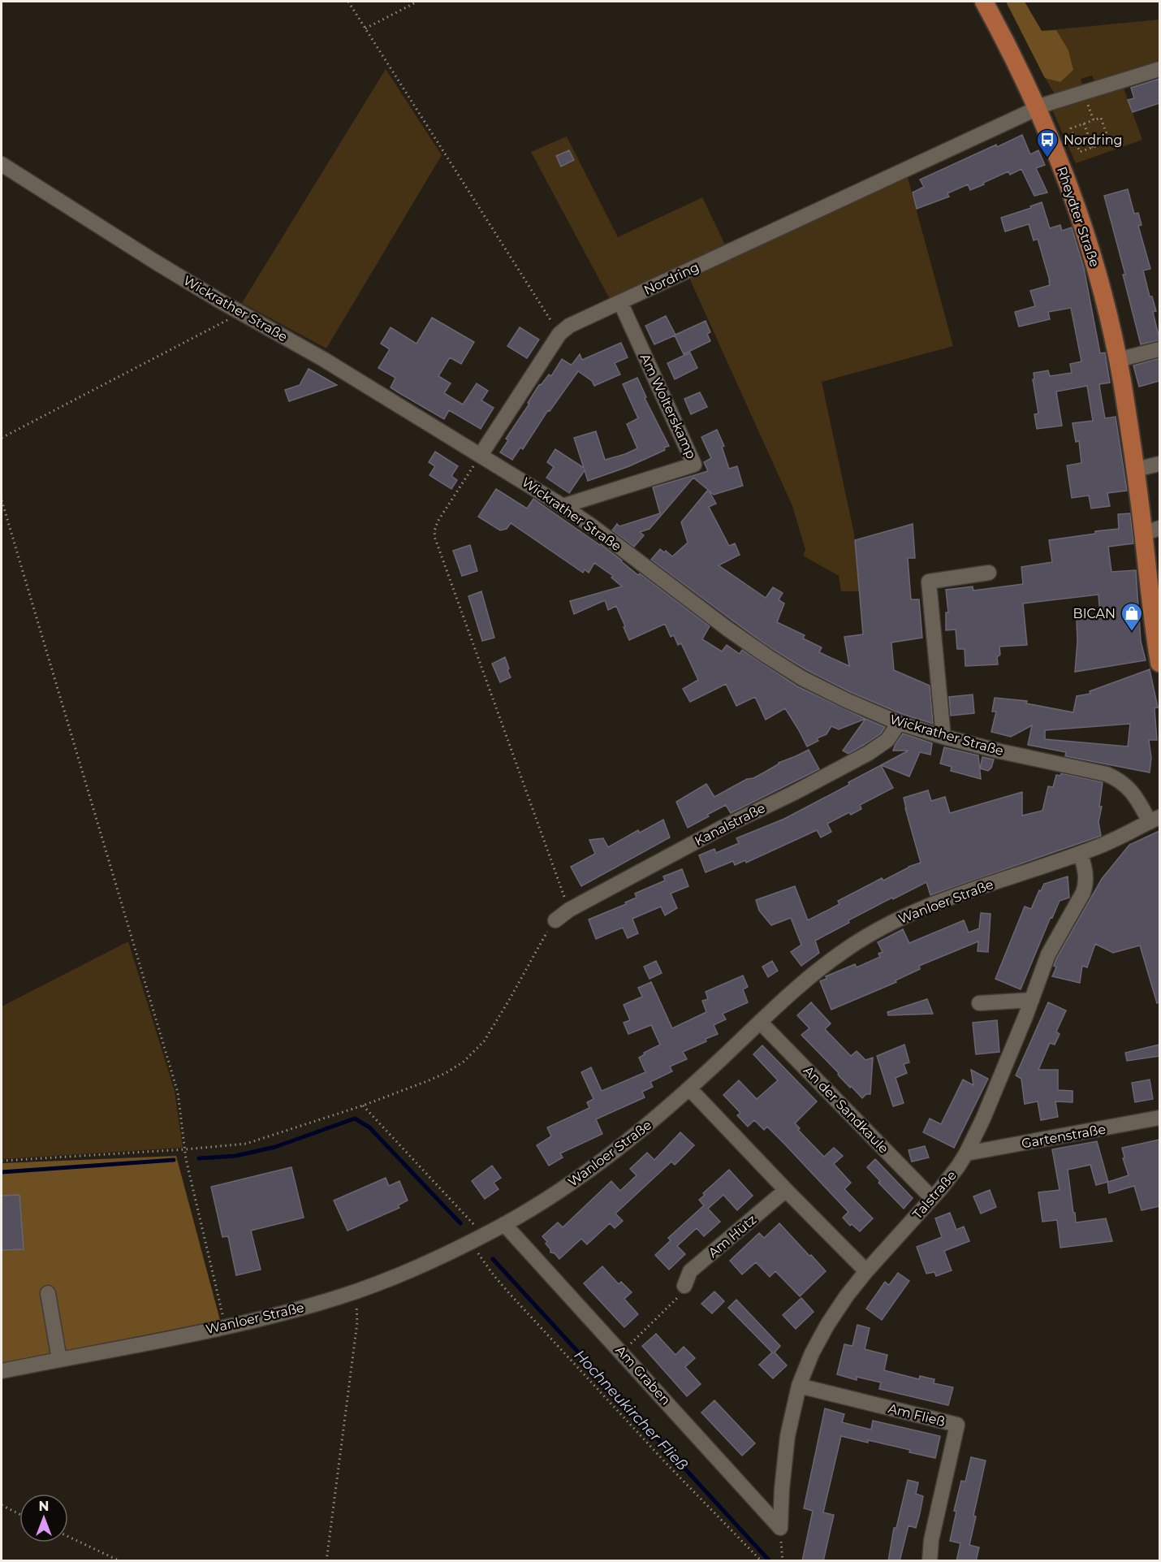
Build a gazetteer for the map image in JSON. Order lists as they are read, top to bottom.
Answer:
{
  "streets": {
    "main road": ["Rheydter Straße"],
    "street": [
      "Nordring",
      "Wickrather Straße",
      "Am Wolterskamp",
      "Kanalstraße",
      "Wanloer Straße",
      "An der Sandkaule",
      "Gartenstraße",
      "Talstraße",
      "Am Hütz",
      "Am Graben",
      "Am Fließ"
    ]
  },
  "crossings": [
    ["Rheydter Straße", "Nordring"],
    ["Nordring", "Wickrather Straße"],
    ["Nordring", "Am Wolterskamp"],
    ["Wickrather Straße", "Am Wolterskamp"],
    ["Wickrather Straße", "Kanalstraße"],
    ["Wickrather Straße", "Wanloer Straße"],
    ["Wanloer Straße", "An der Sandkaule"],
    ["Wanloer Straße", "Talstraße"],
    ["Wanloer Straße", "Am Graben"],
    ["An der Sandkaule", "Talstraße"],
    ["Gartenstraße", "Talstraße"],
    ["Talstraße", "Am Graben"],
    ["Talstraße", "Am Fließ"]
  ],
  "water": ["Hochneukircher Fließ"],
  "places": {
    "bus stop": ["Nordring"],
    "shop": ["BICAN"]
  },
  "north": "top"
}
